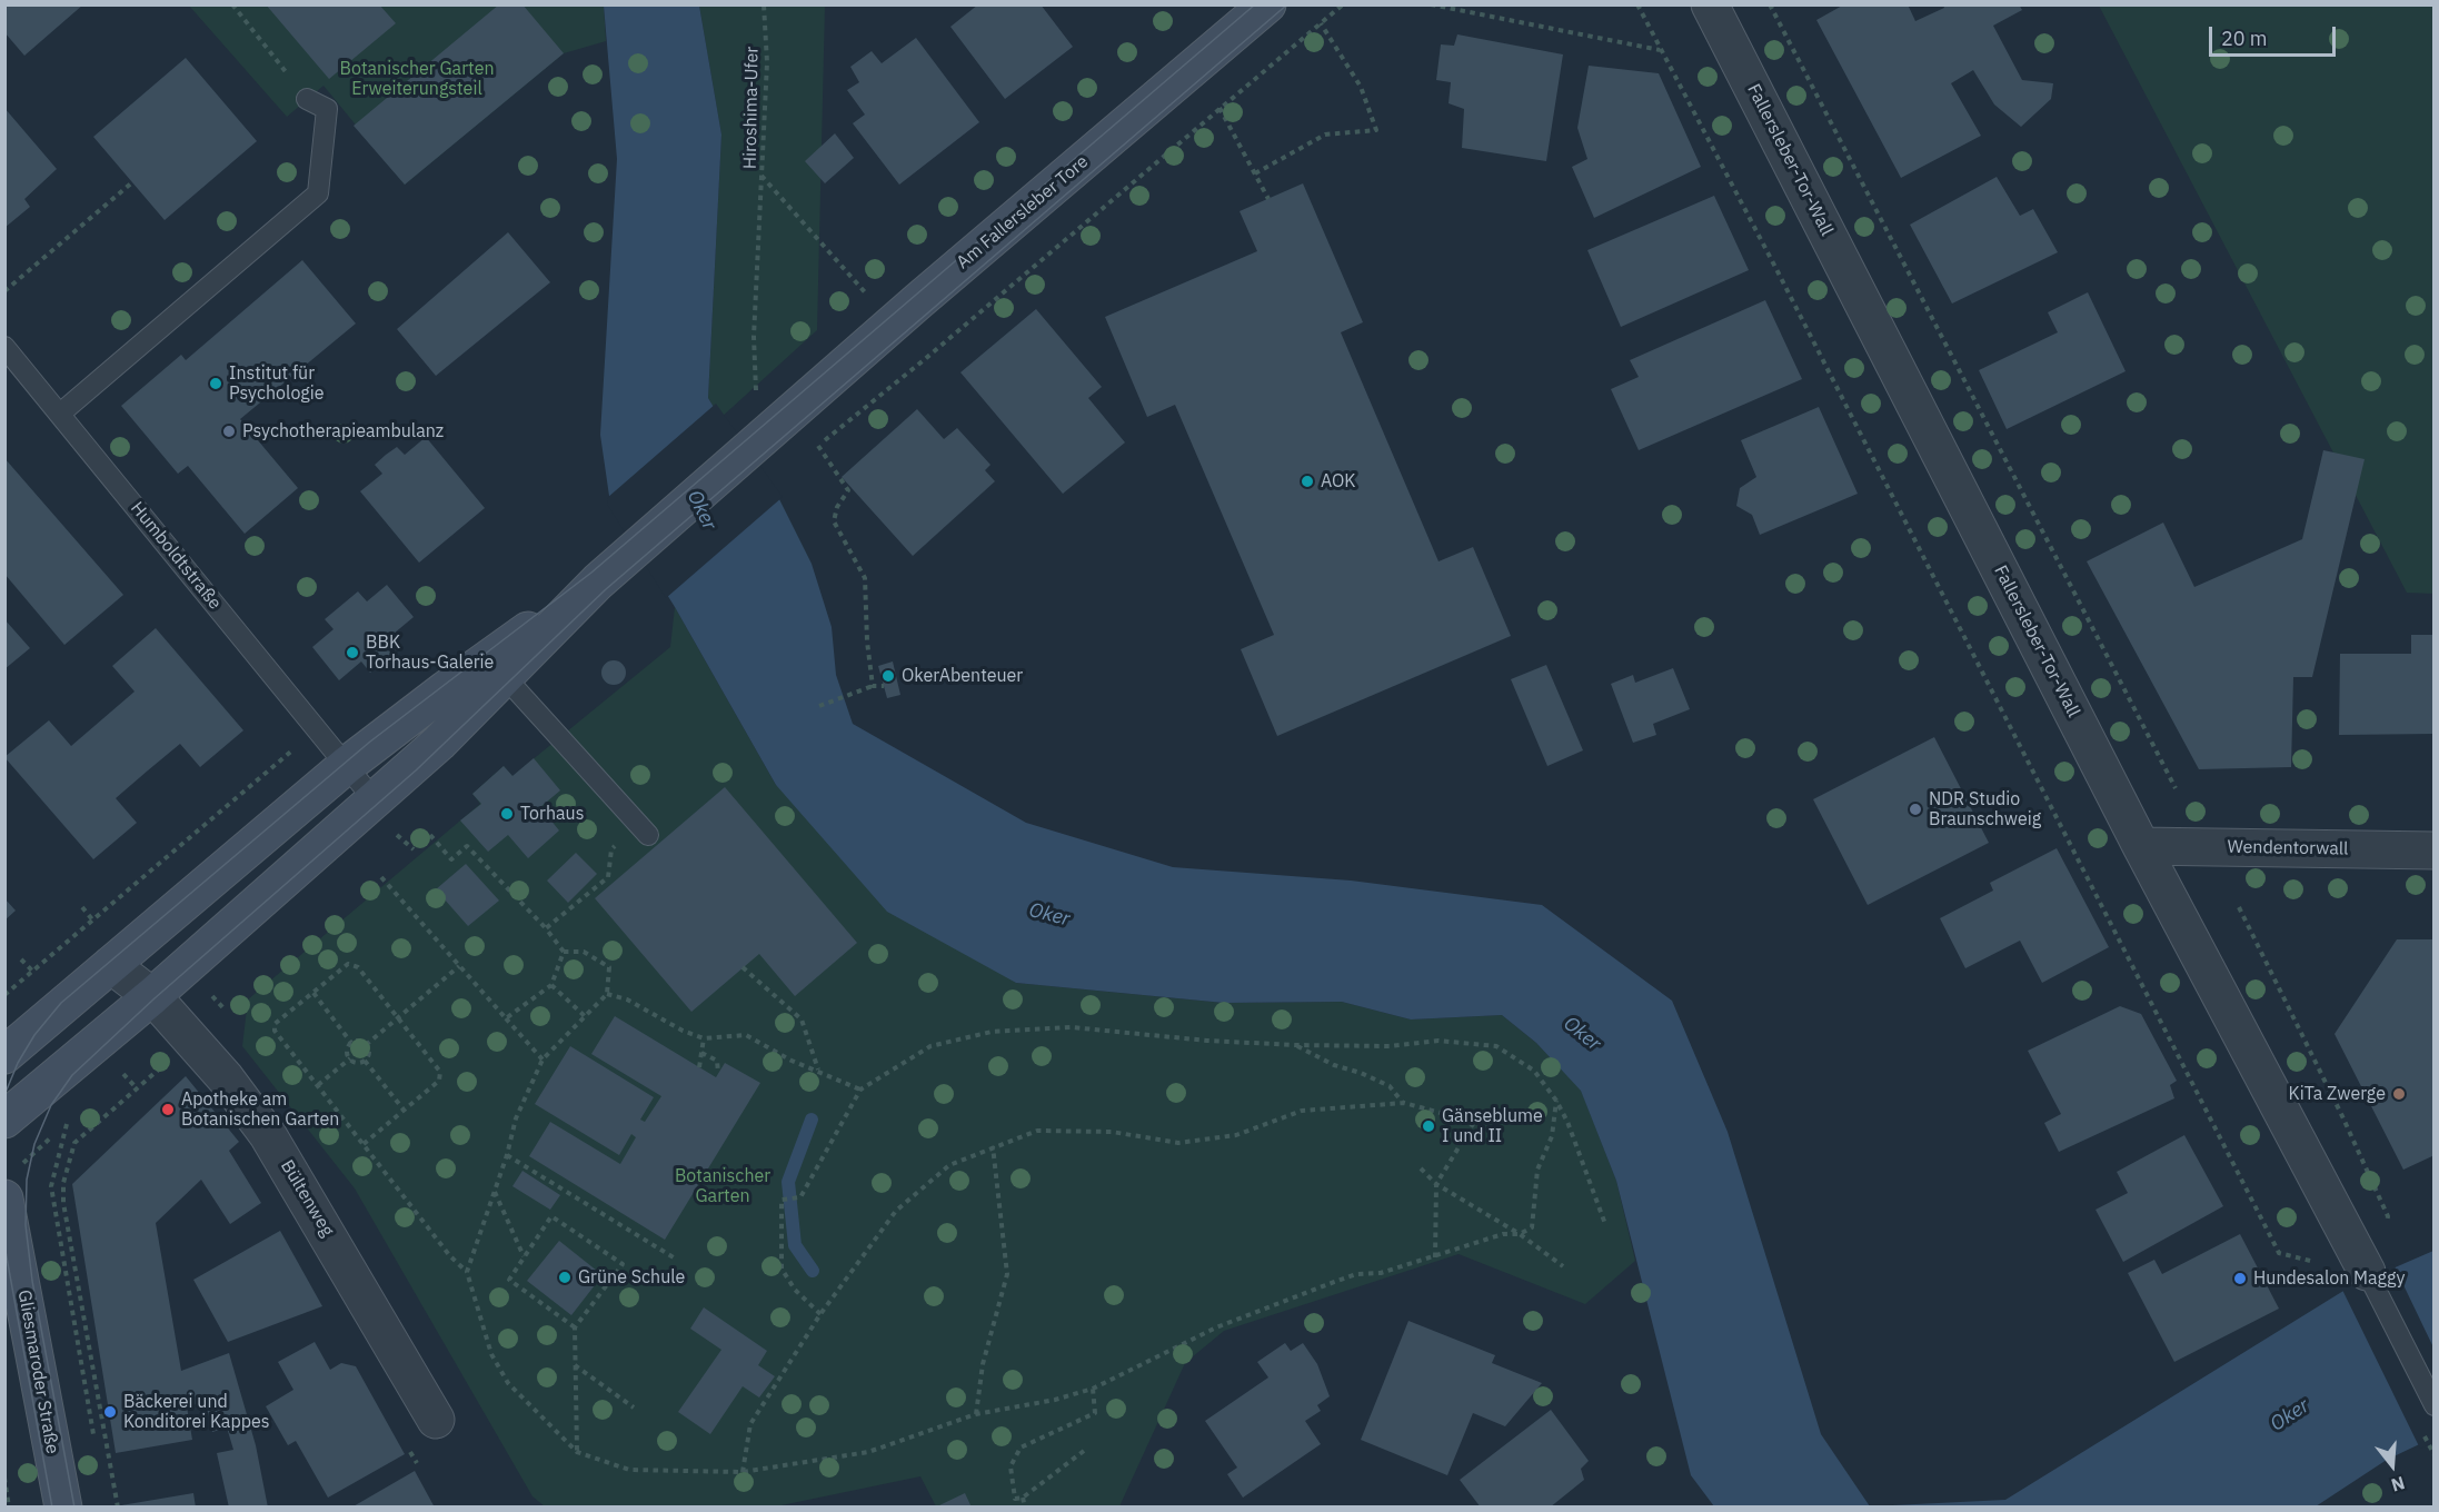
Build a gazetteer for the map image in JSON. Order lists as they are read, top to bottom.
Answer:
{
  "streets": {
    "main road": ["Am Fallersleber Tore", "Gliesmaroder Straße"],
    "street": ["Fallersleber-Tor-Wall", "Wendentorwall", "Bültenweg"],
    "lane": ["Humboldtstraße"],
    "path": ["Hiroshima-Ufer"]
  },
  "crossings": [
    ["Fallersleber-Tor-Wall", "Wendentorwall"]
  ],
  "water": ["Oker"],
  "parks": ["Botanischer Garten Erweiterungsteil", "Botanischer Garten"],
  "places": [
    "Institut für Psychologie",
    "Psychotherapieambulanz",
    "AOK",
    "BBK Torhaus-Galerie",
    "OkerAbenteuer",
    "NDR Studio Braunschweig",
    "Torhaus",
    "KiTa Zwerge",
    "Apotheke am Botanischen Garten",
    "Gänseblume I und II",
    "Grüne Schule",
    "Hundesalon Maggy",
    "Bäckerei und Konditorei Kappes"
  ],
  "scale_bar": "20 m",
  "north": "bottom"
}
